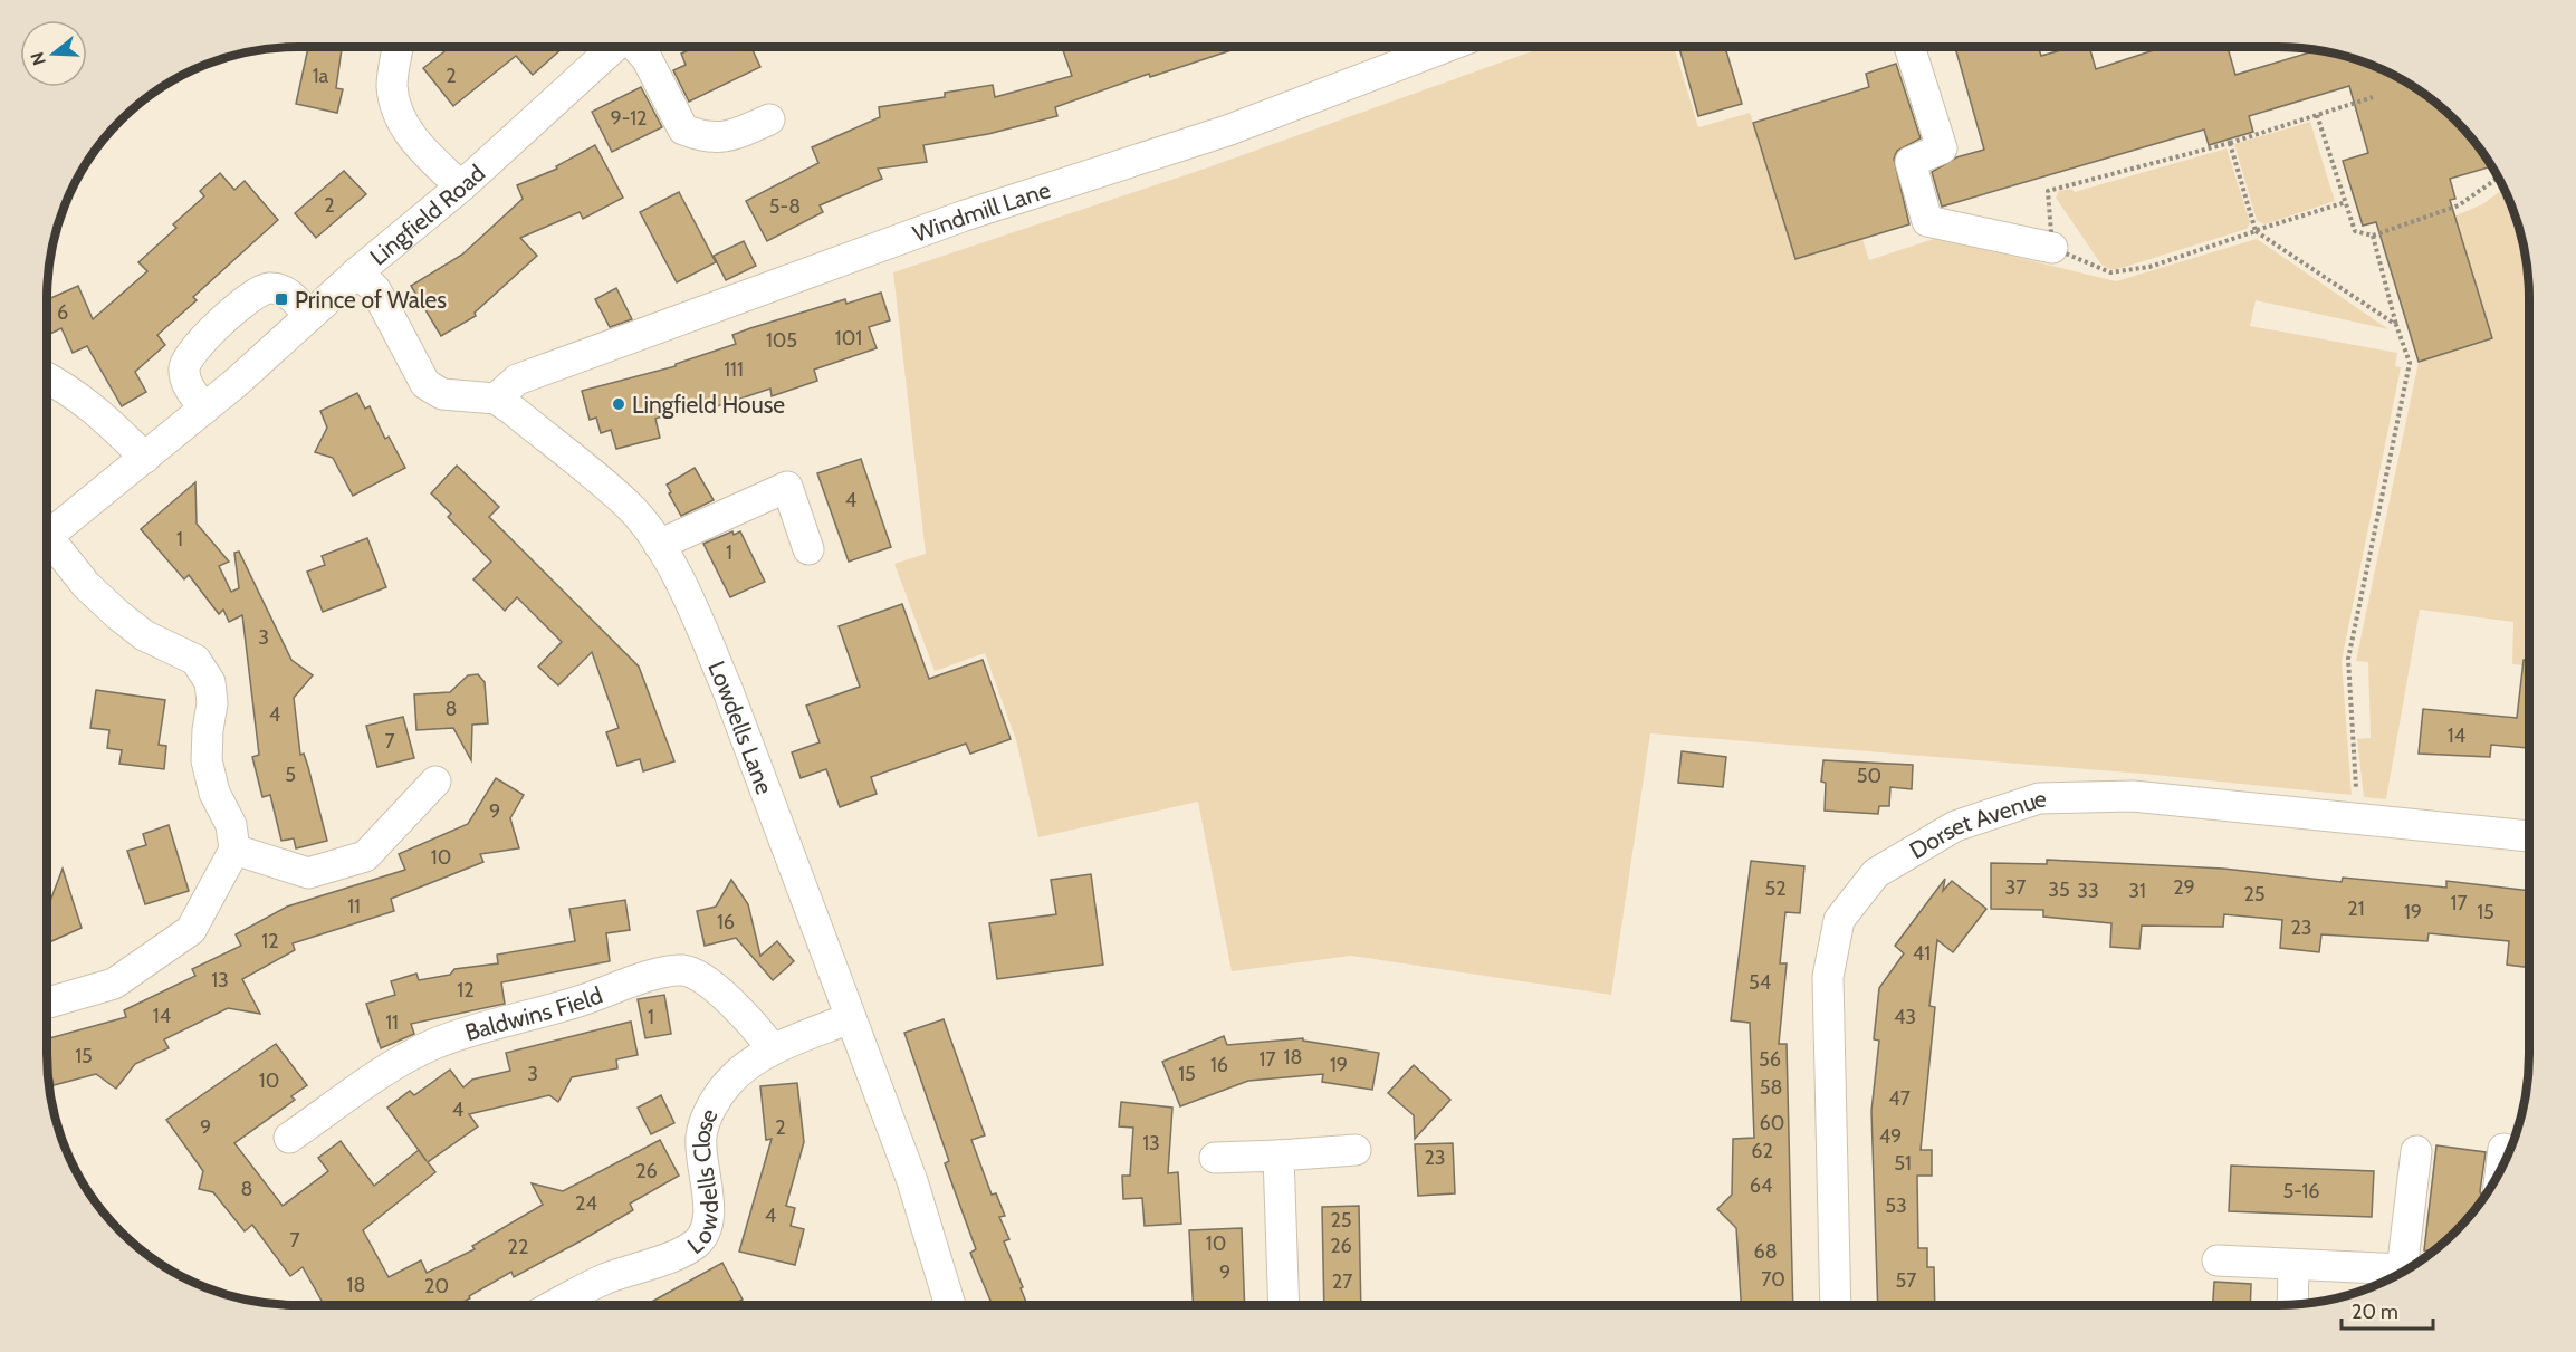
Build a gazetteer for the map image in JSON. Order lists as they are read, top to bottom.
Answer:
{
  "streets": {
    "street": [
      "Windmill Lane",
      "Lingfield Road",
      "Lowdells Lane",
      "Dorset Avenue",
      "Baldwins Field",
      "Lowdells Close"
    ]
  },
  "crossings": [
    ["Windmill Lane", "Lowdells Lane"],
    ["Lowdells Lane", "Lowdells Close"],
    ["Baldwins Field", "Lowdells Close"]
  ],
  "places": {
    "transit": ["Prince of Wales"],
    "other": ["Lingfield House"]
  },
  "house_numbers": [
    "1a",
    "2",
    "9-12",
    "2",
    "5-8",
    "6",
    "101",
    "105",
    "111",
    "4",
    "1",
    "1",
    "3",
    "8",
    "4",
    "14",
    "7",
    "5",
    "50",
    "9",
    "10",
    "37",
    "29",
    "52",
    "35",
    "33",
    "31",
    "25",
    "17",
    "11",
    "21",
    "19",
    "15",
    "16",
    "23",
    "12",
    "41",
    "13",
    "54",
    "12",
    "14",
    "1",
    "43",
    "11",
    "15",
    "18",
    "17",
    "56",
    "16",
    "19",
    "3",
    "15",
    "10",
    "58",
    "47",
    "4",
    "60",
    "9",
    "2",
    "49",
    "13",
    "62",
    "23",
    "51",
    "26",
    "64",
    "8",
    "5-16",
    "24",
    "53",
    "4",
    "25",
    "7",
    "10",
    "26",
    "22",
    "68",
    "9",
    "70",
    "57",
    "27",
    "18",
    "20"
  ],
  "scale_bar": "20 m",
  "north": "left"
}
